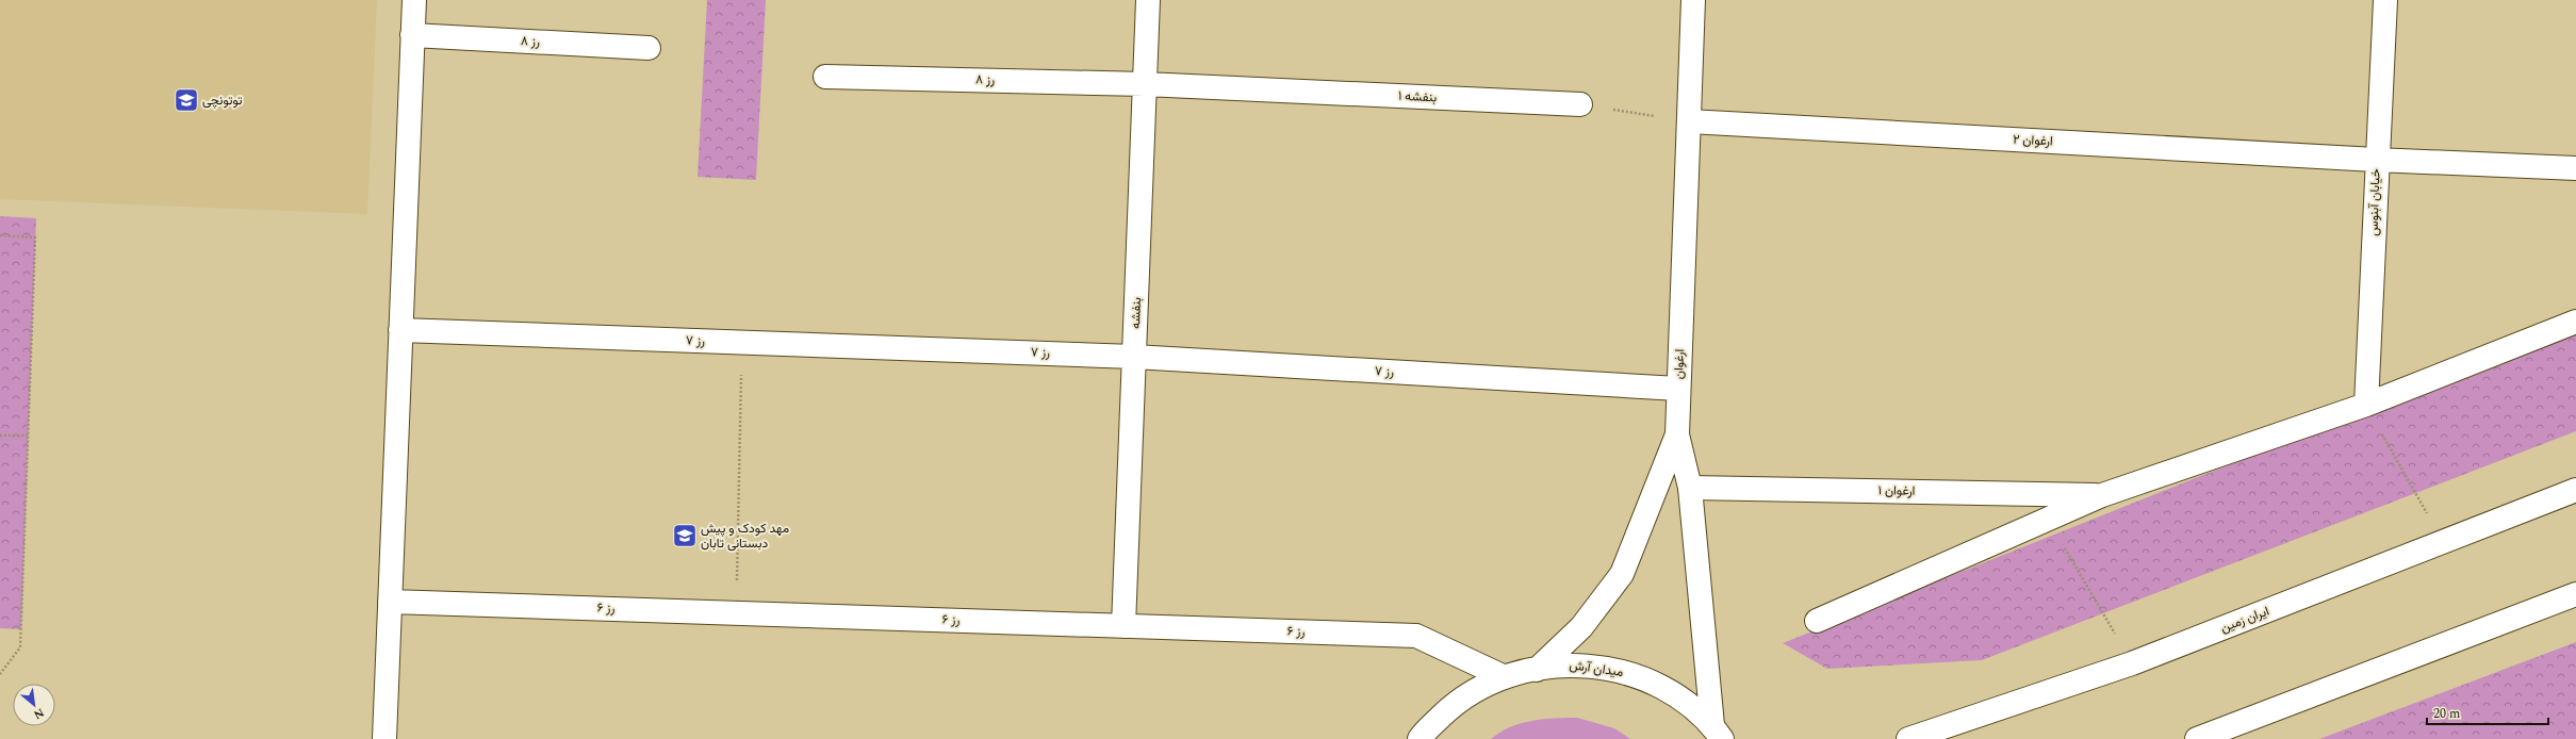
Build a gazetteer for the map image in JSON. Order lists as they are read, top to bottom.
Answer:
{
  "streets": {
    "street": [
      "رز ۸",
      "بنفشه ۱",
      "ارغوان ۲",
      "خیابان آبنوس",
      "بنفشه",
      "رز ۷",
      "ارغوان",
      "ارغوان ۱",
      "رز ۶",
      "ایران زمین",
      "میدان آرش"
    ]
  },
  "crossings": [
    ["رز ۸", "بنفشه ۱"],
    ["رز ۸", "بنفشه"],
    ["بنفشه ۱", "بنفشه"],
    ["ارغوان ۲", "خیابان آبنوس"],
    ["ارغوان ۲", "ارغوان"],
    ["بنفشه", "رز ۷"],
    ["بنفشه", "رز ۶"],
    ["رز ۷", "ارغوان"],
    ["ارغوان", "ارغوان ۱"],
    ["ارغوان", "میدان آرش"],
    ["رز ۶", "میدان آرش"]
  ],
  "places": {
    "school or university": ["توتونچی", "مهد کودک و پیش دبستانی تابان"]
  },
  "scale_bar": "20 m",
  "north": "bottom right"
}
